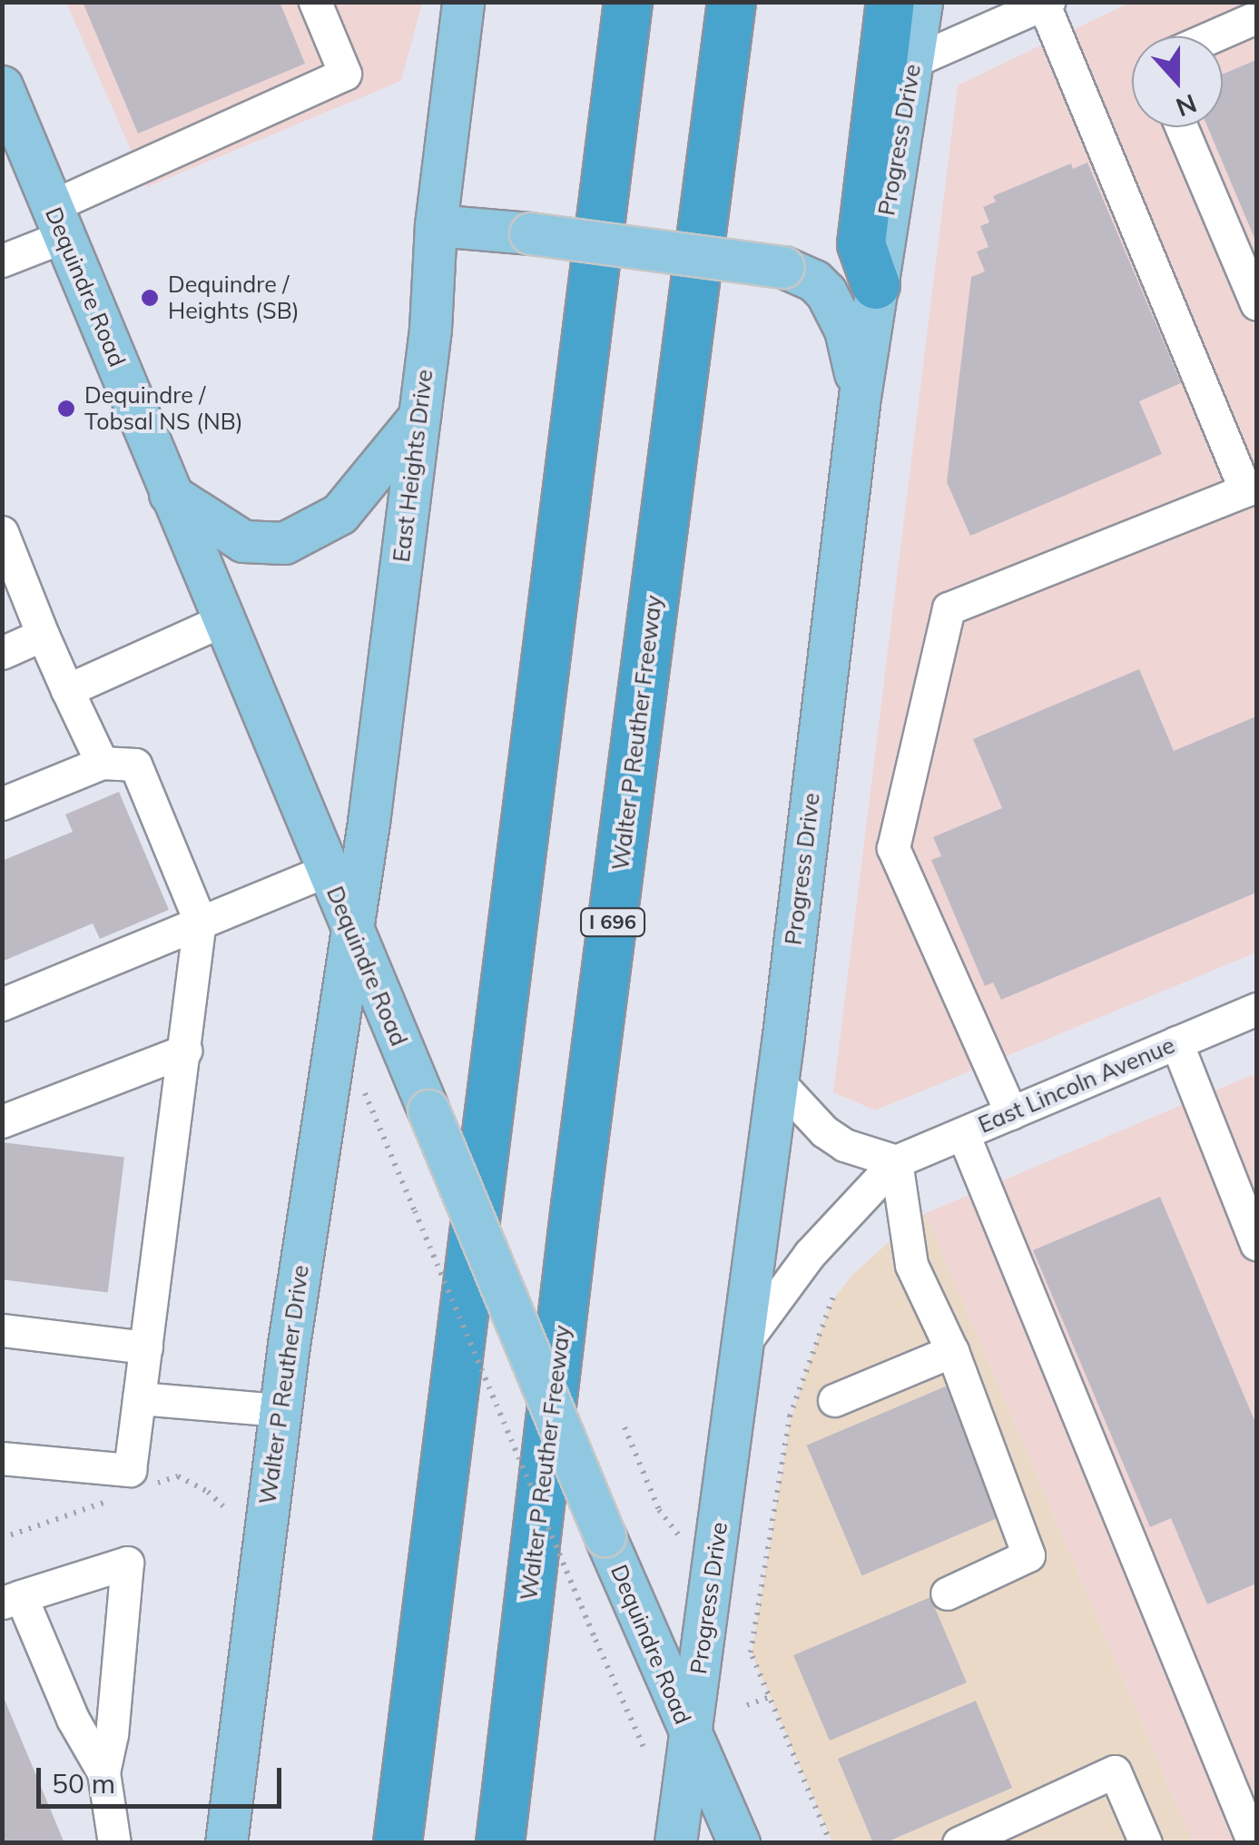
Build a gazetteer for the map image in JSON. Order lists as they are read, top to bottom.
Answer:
{
  "streets": {
    "highway": ["Walter P Reuther Freeway", "I 696"],
    "main road": [
      "Progress Drive",
      "Dequindre Road",
      "East Heights Drive",
      "Walter P Reuther Drive"
    ],
    "street": ["East Lincoln Avenue"]
  },
  "crossings": [
    ["Progress Drive", "Dequindre Road"],
    ["Progress Drive", "East Lincoln Avenue"],
    ["Dequindre Road", "East Heights Drive"],
    ["Dequindre Road", "Walter P Reuther Drive"],
    ["East Heights Drive", "Walter P Reuther Drive"]
  ],
  "places": ["Dequindre / Heights (SB)", "Dequindre / Tobsal NS (NB)"],
  "scale_bar": "50 m",
  "north": "bottom"
}
